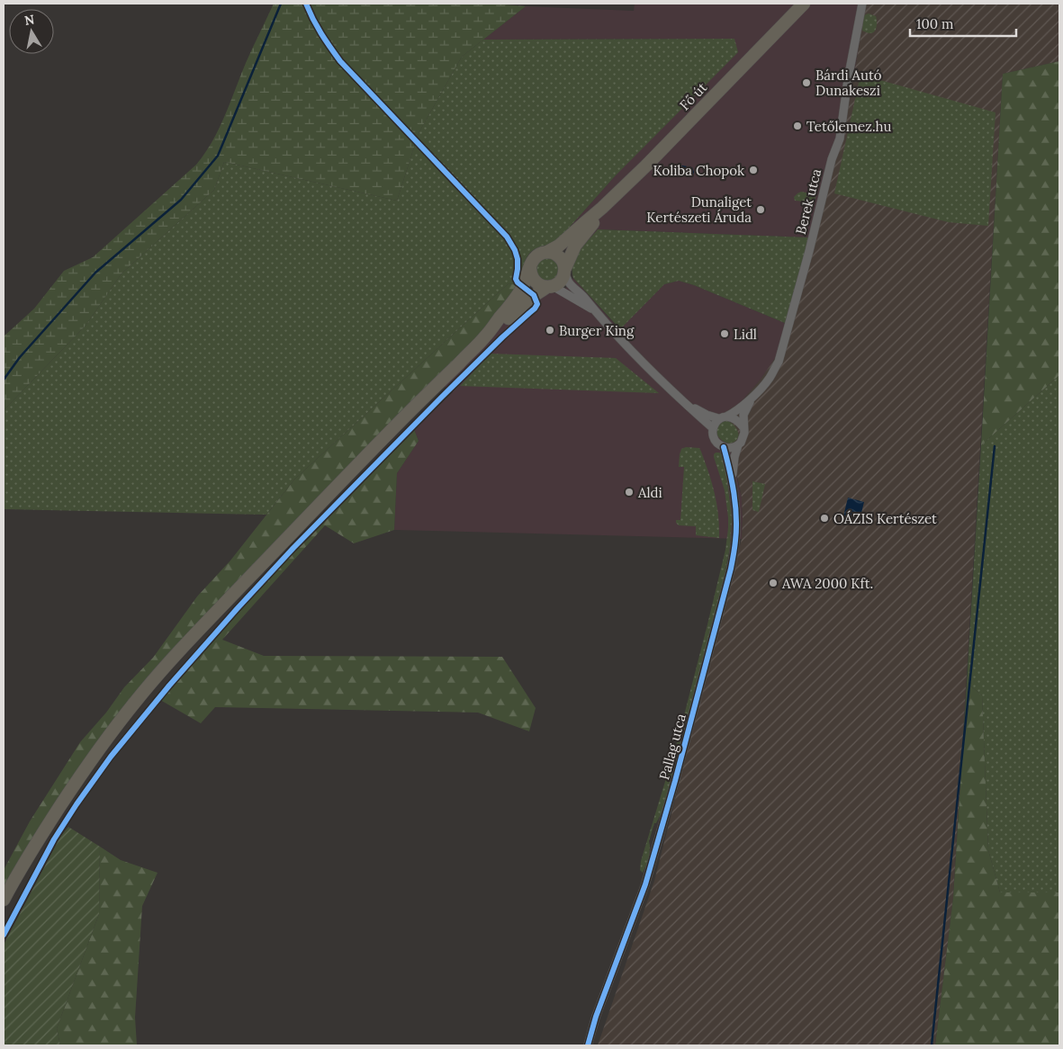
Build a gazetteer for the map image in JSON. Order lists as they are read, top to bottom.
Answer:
{
  "streets": {
    "main road": ["Fő út"],
    "street": ["Berek utca", "Pallag utca"]
  },
  "crossings": [
    ["Berek utca", "Pallag utca"]
  ],
  "places": [
    "Bárdi Autó Dunakeszi",
    "Tetőlemez.hu",
    "Koliba Chopok",
    "Dunaliget Kertészeti Áruda",
    "Burger King",
    "Lidl",
    "Aldi",
    "OÁZIS Kertészet",
    "AWA 2000 Kft."
  ],
  "scale_bar": "100 m",
  "north": "top"
}
